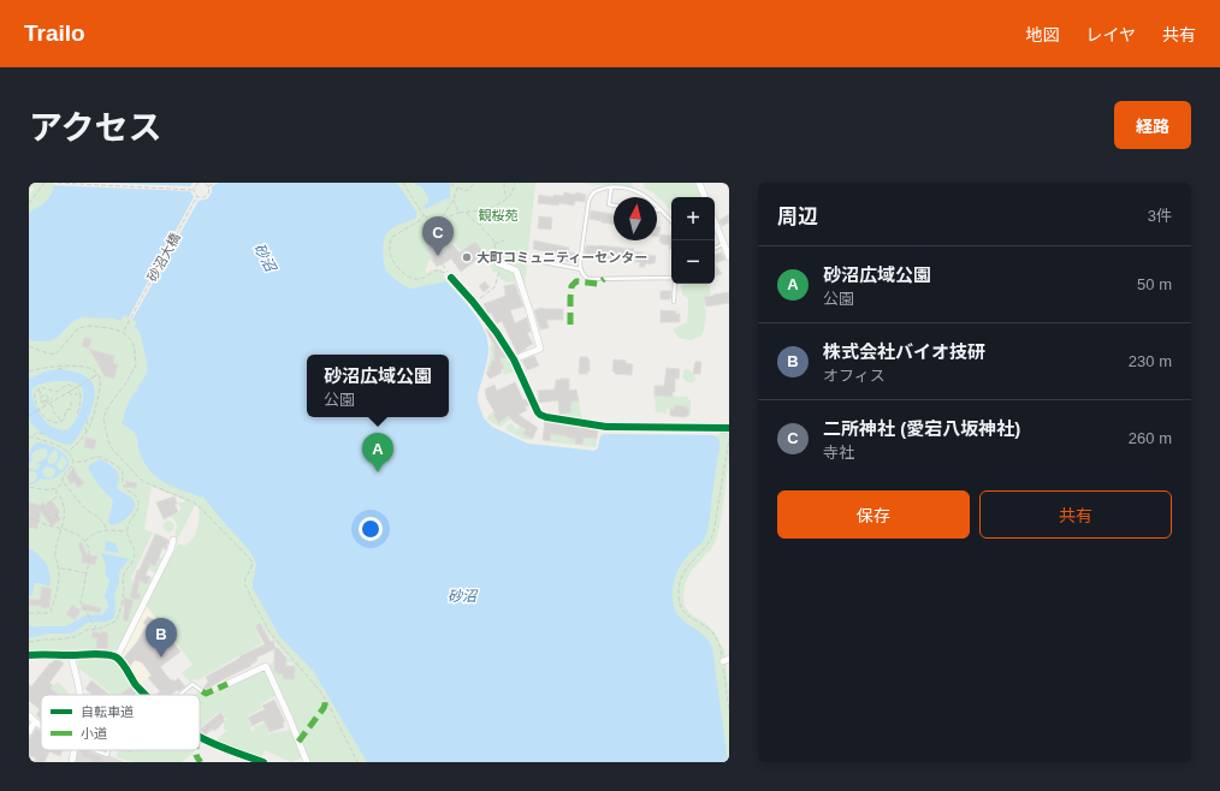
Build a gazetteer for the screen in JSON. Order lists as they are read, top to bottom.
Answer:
{
  "streets": {
    "path": ["砂沼大橋"]
  },
  "water": ["砂沼"],
  "parks": ["観桜苑"],
  "places": ["大町コミュニティーセンター"],
  "legend": ["自転車道", "小道"],
  "north": "top",
  "page": {
    "header": "Trailo",
    "nav": ["地図", "レイヤ", "共有"],
    "title": "アクセス",
    "buttons": [
      "経路",
      ["保存", "共有"]
    ],
    "heading": ["周辺", "3件"],
    "map_buttons": ["+", "−"],
    "pins": ["C", "A", "B"],
    "list": [
      {
        "mark": "A",
        "name": "砂沼広域公園",
        "note": "公園",
        "value": "50 m"
      },
      {
        "mark": "B",
        "name": "株式会社バイオ技研",
        "note": "オフィス",
        "value": "230 m"
      },
      {
        "mark": "C",
        "name": "二所神社 (愛宕八坂神社)",
        "note": "寺社",
        "value": "260 m"
      }
    ],
    "popup": ["砂沼広域公園", "公園"]
  }
}
